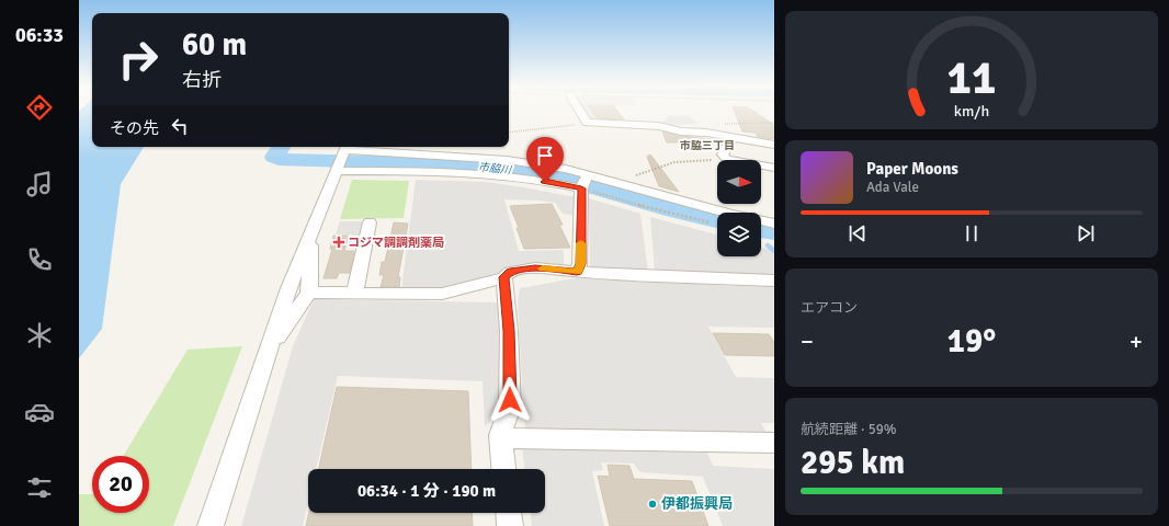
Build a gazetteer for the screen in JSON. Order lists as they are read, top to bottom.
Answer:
{
  "districts": ["市脇三丁目"],
  "water": ["市脇川"],
  "places": {
    "health": ["コジマ調調剤薬局"],
    "other": ["伊都振興局"]
  },
  "north": "right",
  "page": {
    "tabs": "06:33",
    "turn": ["60 m", "右折"],
    "then": "その先",
    "song": ["Paper Moons", "Ada Vale"],
    "tile": [
      "エアコン",
      ["航続距離 · 59%", "295 km"]
    ],
    "heat": ["−", "19°", "+"],
    "limit": "20",
    "trip": "06:34 · 1 分 · 190 m",
    "gauge": ["11", "km/h"]
  }
}
